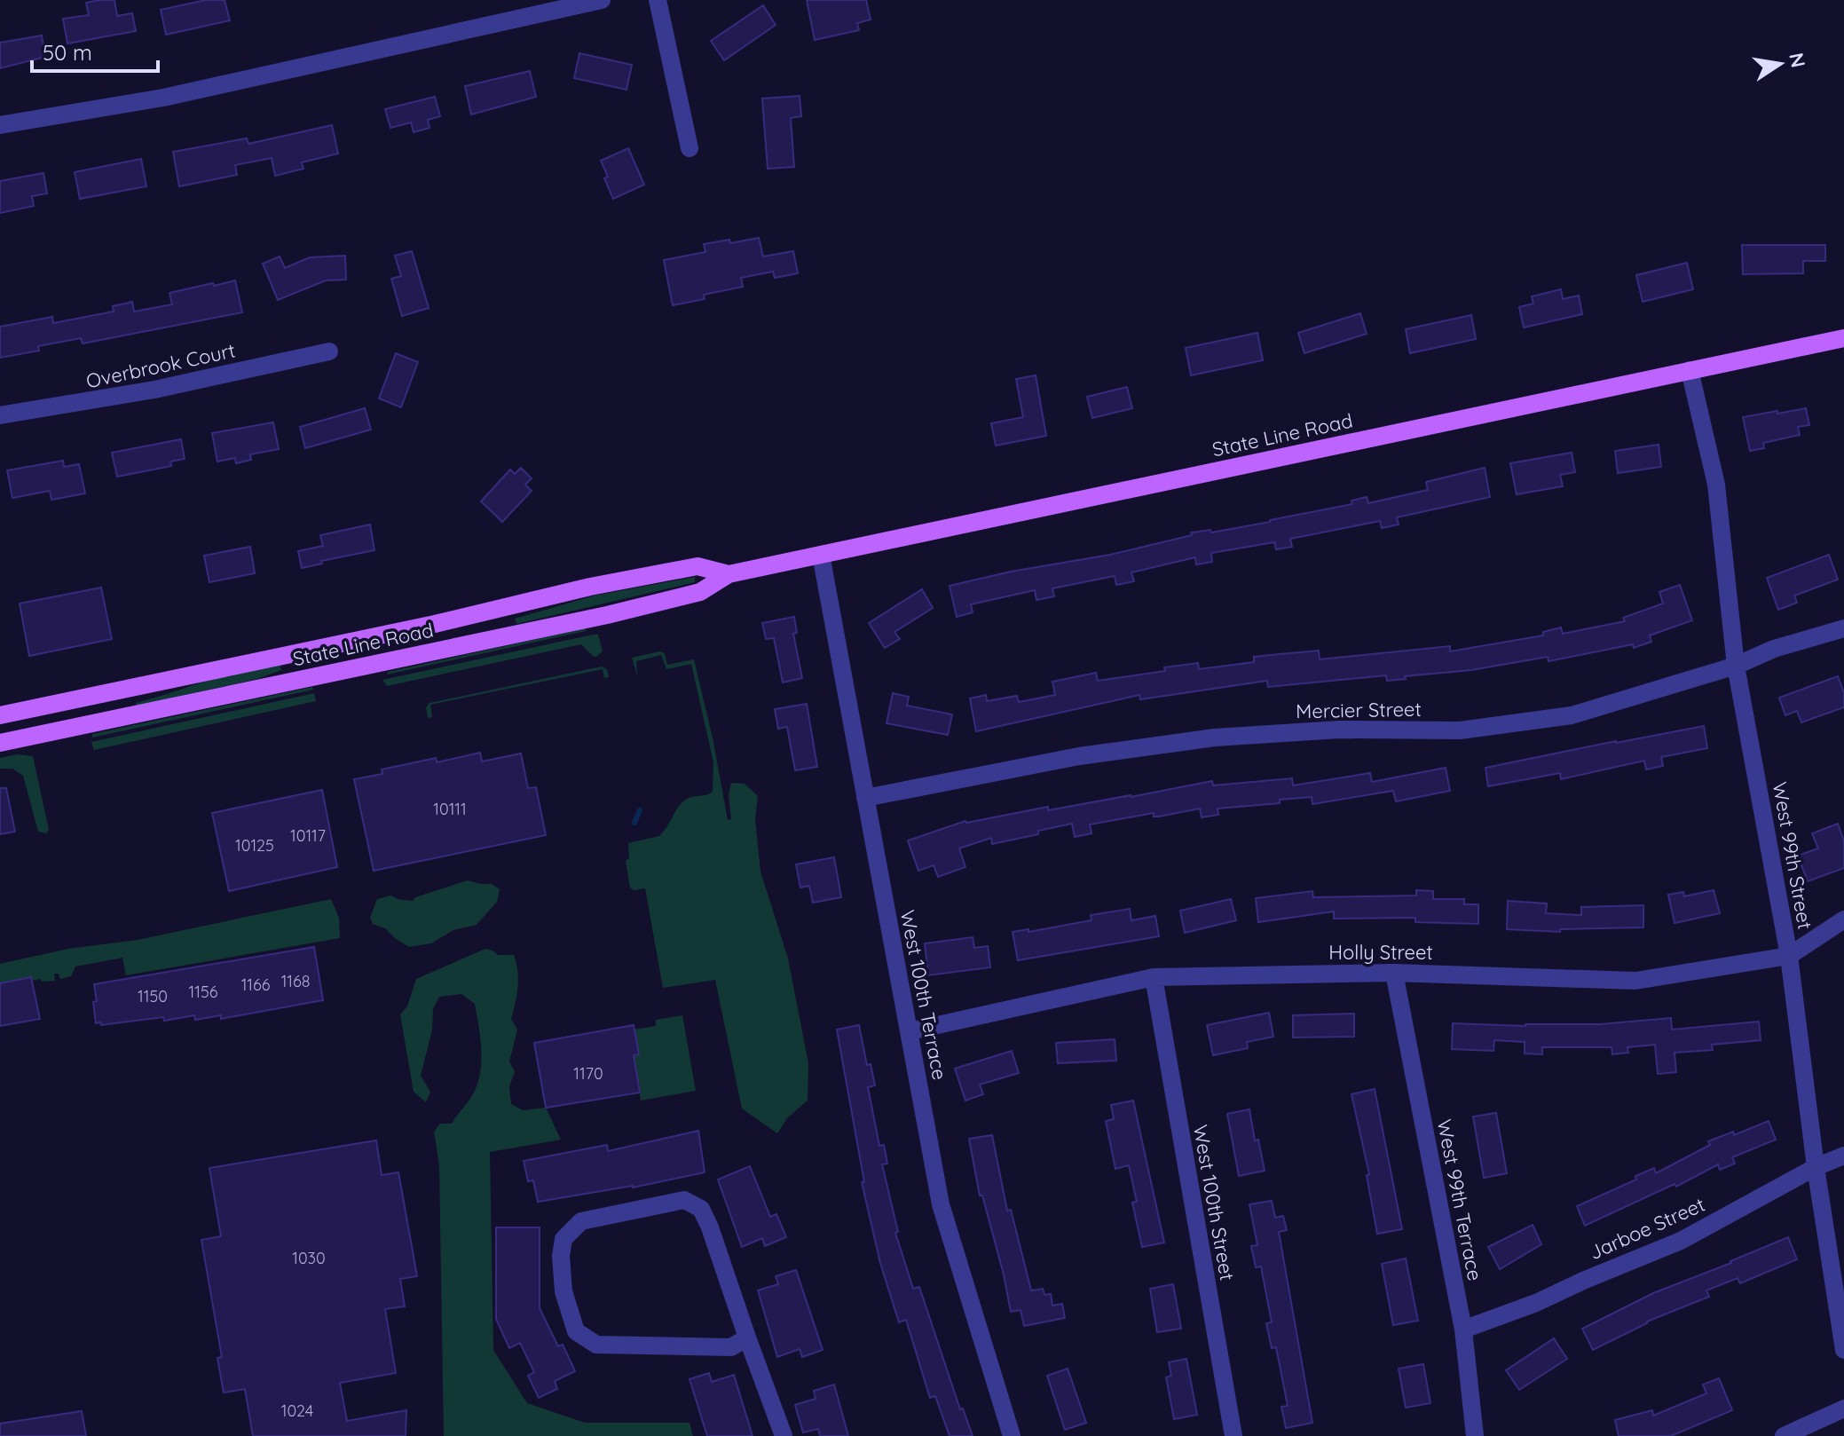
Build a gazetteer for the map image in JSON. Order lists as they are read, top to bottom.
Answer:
{
  "streets": {
    "main road": ["State Line Road"],
    "street": [
      "Overbrook Court",
      "Mercier Street",
      "West 99th Street",
      "Holly Street",
      "West 100th Terrace",
      "West 99th Terrace",
      "West 100th Street",
      "Jarboe Street"
    ]
  },
  "crossings": [
    ["State Line Road", "West 99th Street"],
    ["State Line Road", "West 100th Terrace"],
    ["Mercier Street", "West 99th Street"],
    ["Mercier Street", "West 100th Terrace"],
    ["West 99th Street", "Holly Street"],
    ["West 99th Street", "Jarboe Street"],
    ["Holly Street", "West 100th Terrace"],
    ["Holly Street", "West 99th Terrace"],
    ["Holly Street", "West 100th Street"],
    ["West 99th Terrace", "Jarboe Street"]
  ],
  "house_numbers": [
    "10111",
    "10117",
    "10125",
    "1168",
    "1166",
    "1156",
    "1150",
    "1170",
    "1030",
    "1024"
  ],
  "scale_bar": "50 m",
  "north": "right"
}
